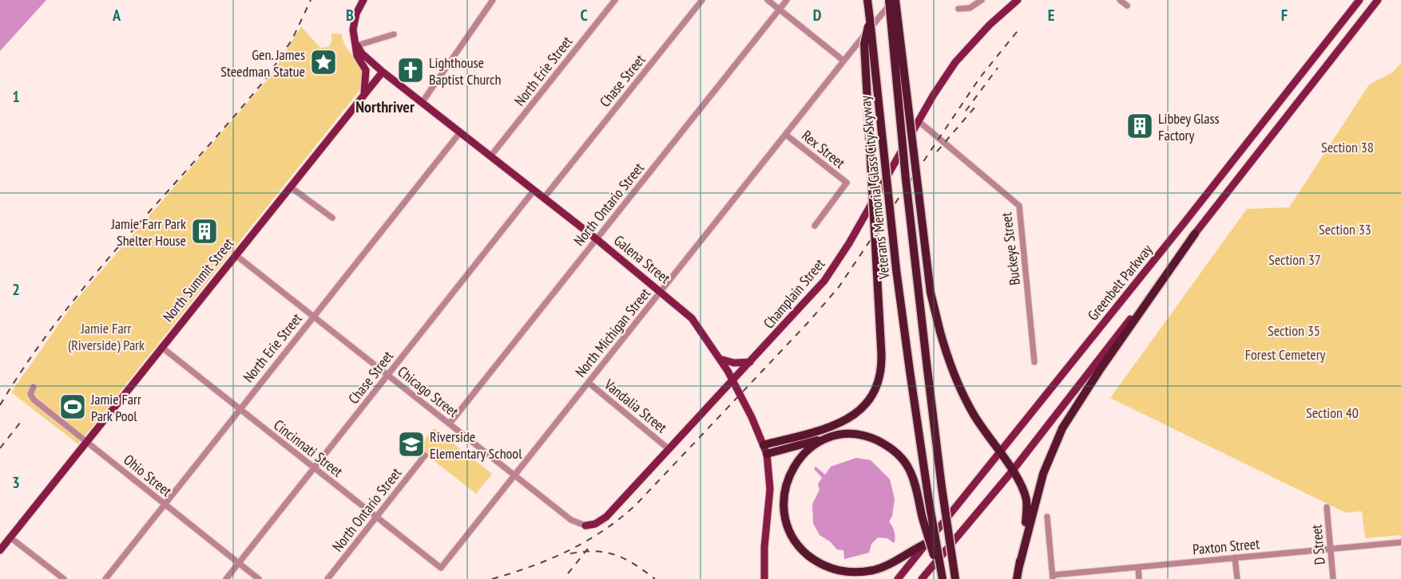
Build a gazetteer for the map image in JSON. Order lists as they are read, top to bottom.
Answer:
{
  "streets": {
    "highway": ["Veterans' Memorial Glass City Skyway"],
    "main road": [
      "Galena Street",
      "North Summit Street",
      "Greenbelt Parkway",
      "Champlain Street"
    ],
    "street": [
      "North Erie Street",
      "Chase Street",
      "Rex Street",
      "North Ontario Street",
      "Buckeye Street",
      "North Michigan Street",
      "Chicago Street",
      "Vandalia Street",
      "Cincinnati Street",
      "Ohio Street",
      "D Street",
      "Paxton Street"
    ]
  },
  "crossings": [
    ["North Erie Street", "Galena Street"],
    ["North Erie Street", "Chicago Street"],
    ["North Erie Street", "Cincinnati Street"],
    ["North Erie Street", "Ohio Street"],
    ["Chase Street", "Galena Street"],
    ["Chase Street", "Chicago Street"],
    ["Chase Street", "Cincinnati Street"],
    ["Chase Street", "Ohio Street"],
    ["Rex Street", "North Michigan Street"],
    ["North Ontario Street", "Galena Street"],
    ["North Ontario Street", "Chicago Street"],
    ["North Ontario Street", "Cincinnati Street"],
    ["Buckeye Street", "Champlain Street"],
    ["Galena Street", "North Summit Street"],
    ["Galena Street", "Champlain Street"],
    ["Galena Street", "North Michigan Street"],
    ["North Summit Street", "Chicago Street"],
    ["North Summit Street", "Cincinnati Street"],
    ["North Summit Street", "Ohio Street"],
    ["Champlain Street", "Chicago Street"],
    ["Champlain Street", "Vandalia Street"],
    ["North Michigan Street", "Chicago Street"],
    ["North Michigan Street", "Vandalia Street"],
    ["North Michigan Street", "Cincinnati Street"],
    ["D Street", "Paxton Street"]
  ],
  "districts": ["Northriver"],
  "parks": [
    "Section 38",
    "Section 33",
    "Section 37",
    "Jamie Farr (Riverside) Park",
    "Section 35",
    "Forest Cemetery",
    "Section 40"
  ],
  "places": {
    "place": ["Gen. James Steedman Statue"],
    "church": ["Lighthouse Baptist Church"],
    "building": ["Libbey Glass Factory", "Jamie Farr Park Shelter House"],
    "sports": ["Jamie Farr Park Pool"],
    "school or university": ["Riverside Elementary School"]
  },
  "grid": {
    "columns": [
      "A",
      "B",
      "C",
      "D",
      "E",
      "F"
    ],
    "rows": ["1", "2", "3"]
  }
}
